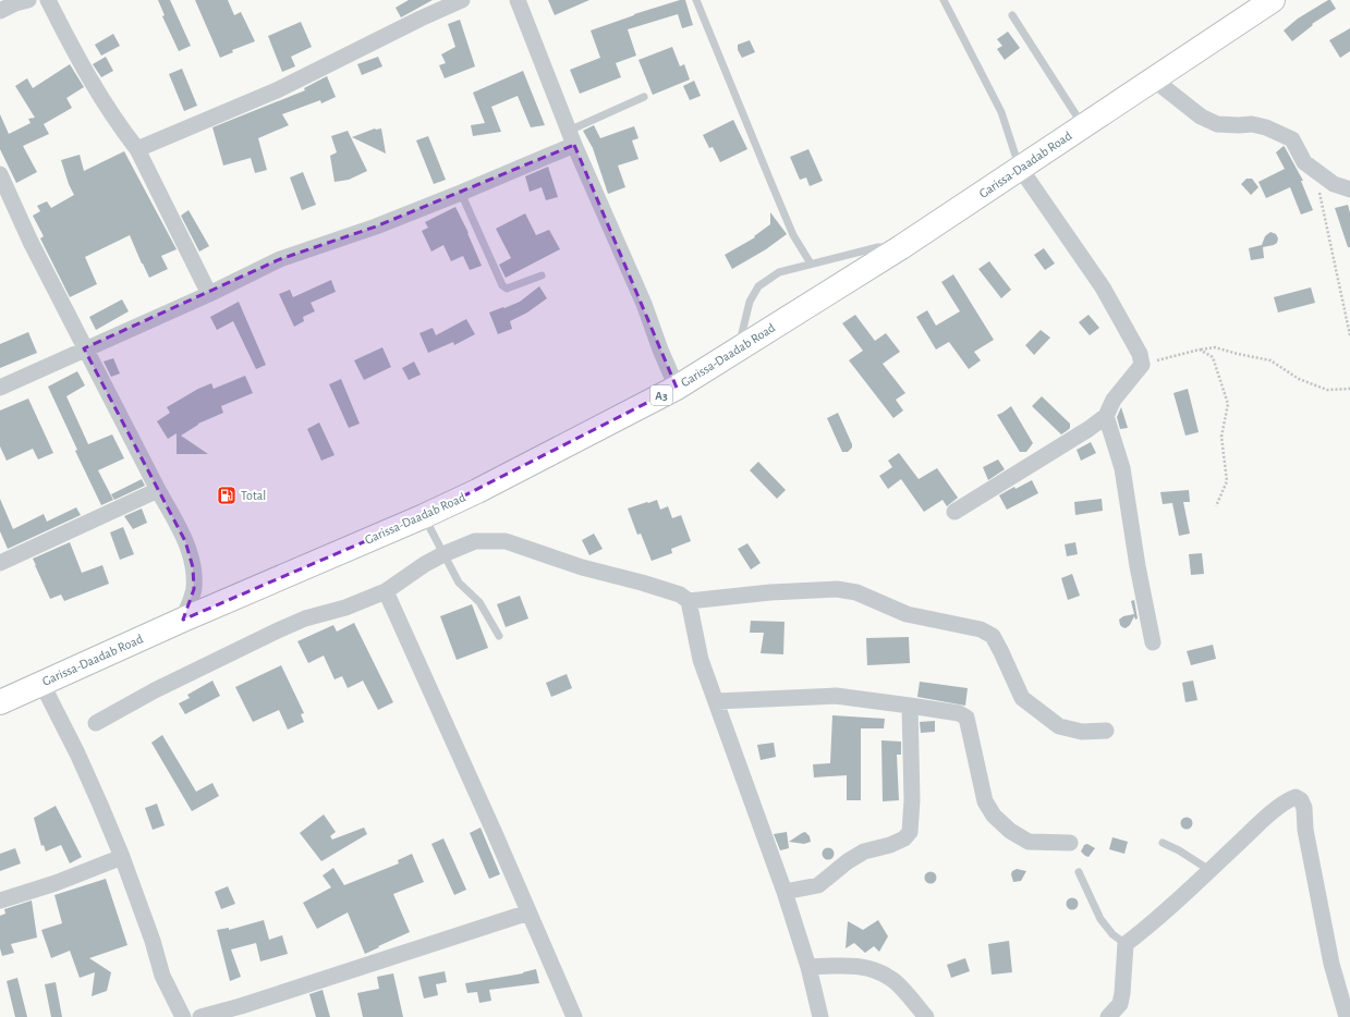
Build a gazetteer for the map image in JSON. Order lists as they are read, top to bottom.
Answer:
{
  "streets": {
    "highway": ["Garissa-Daadab Road", "A3"]
  },
  "places": {
    "fuel station": ["Total"]
  }
}
